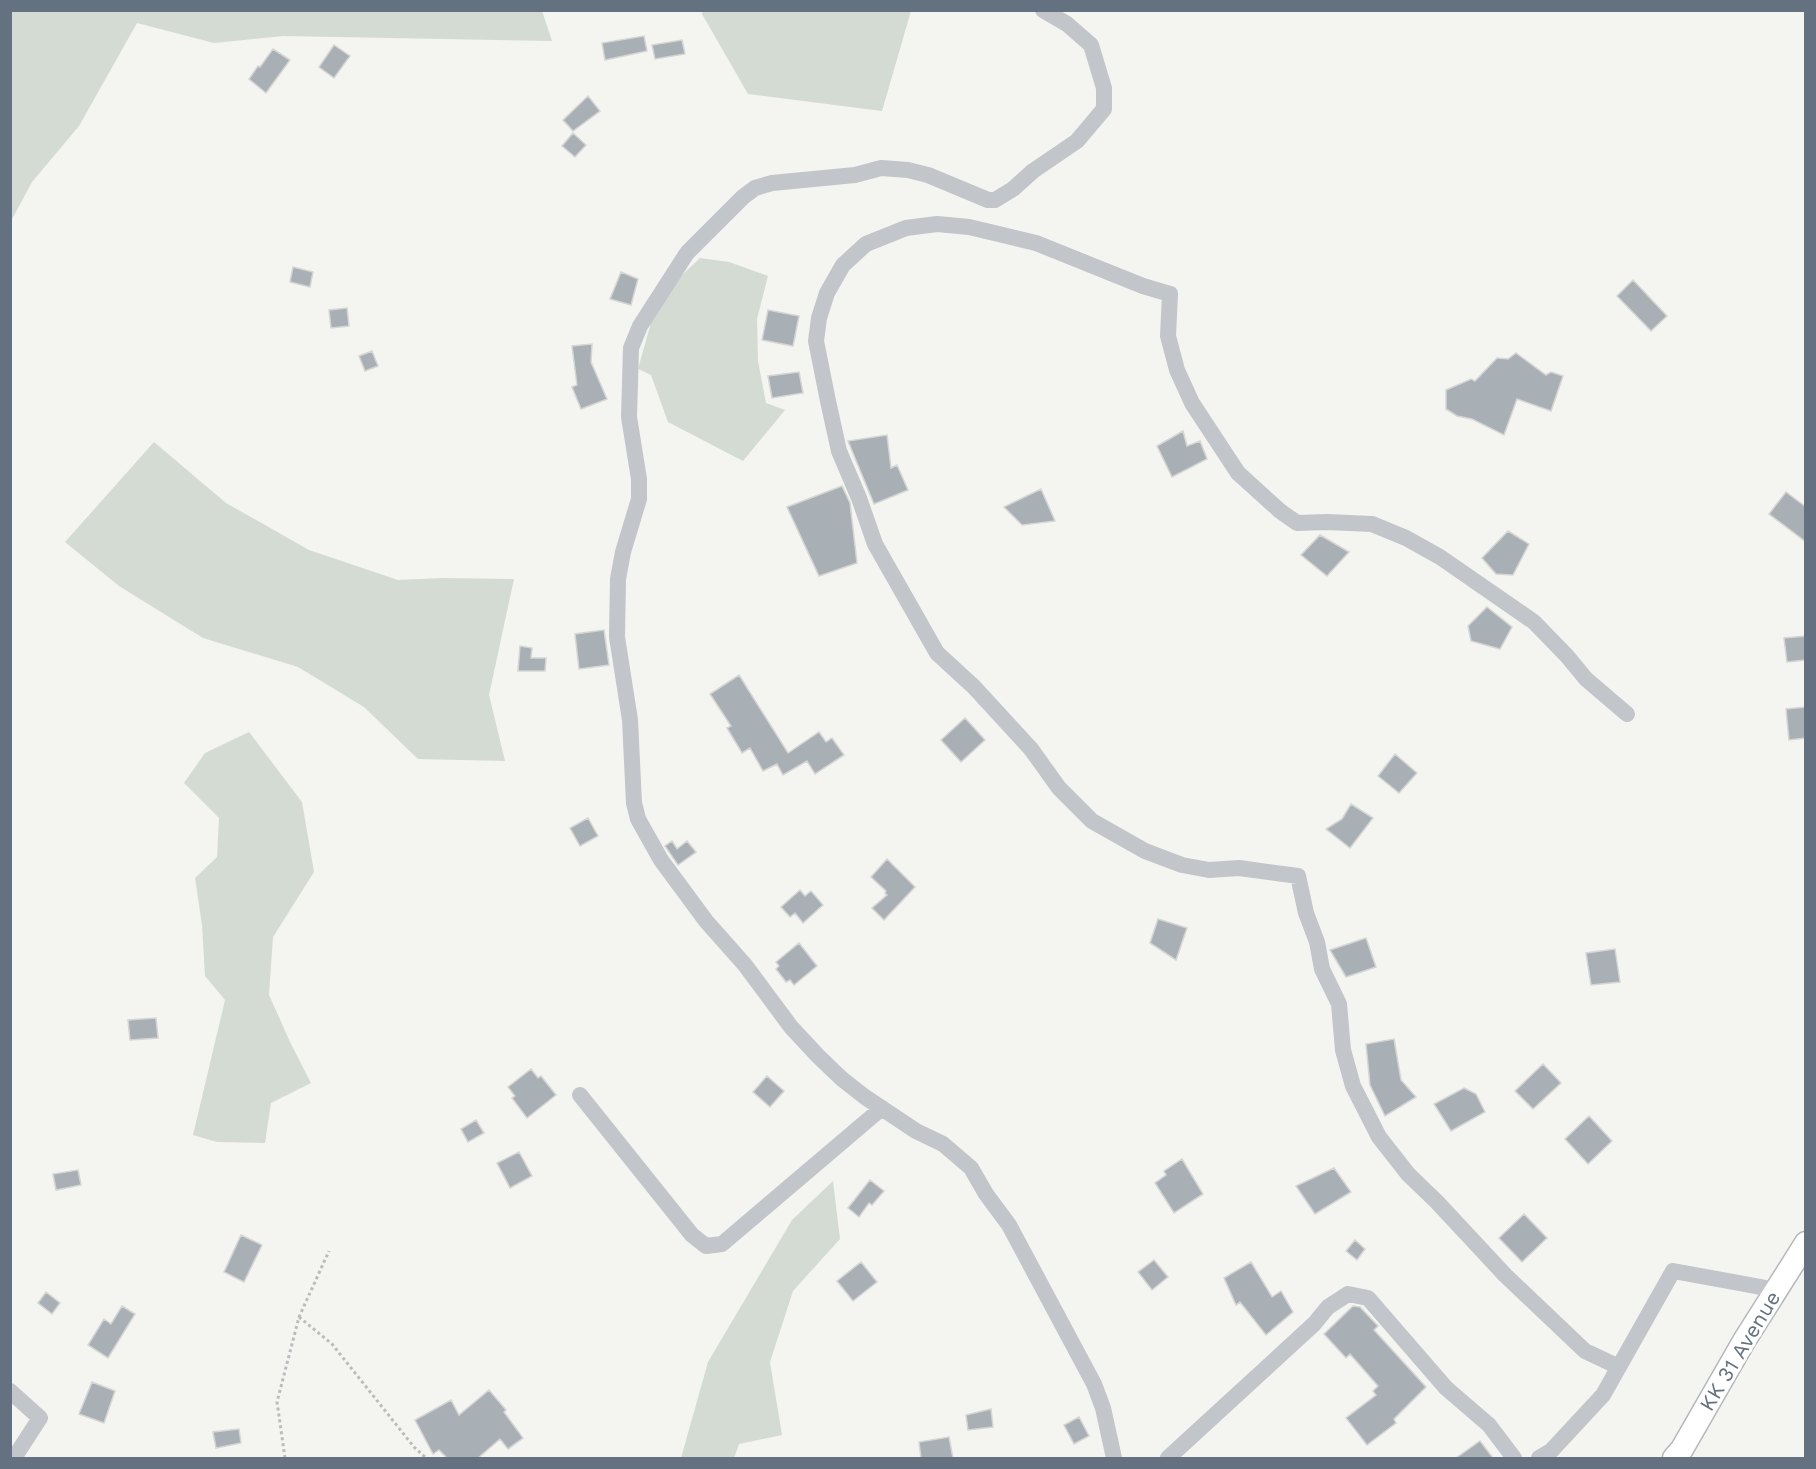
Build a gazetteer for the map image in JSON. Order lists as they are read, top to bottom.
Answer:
{
  "streets": {
    "main road": ["KK 31 Avenue"]
  }
}
